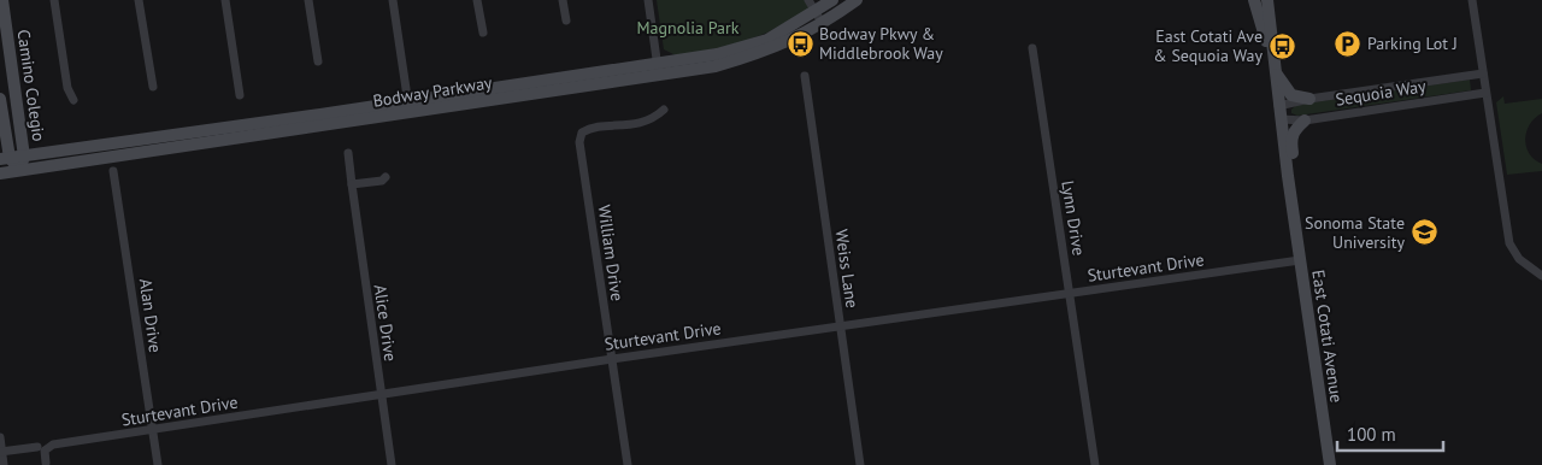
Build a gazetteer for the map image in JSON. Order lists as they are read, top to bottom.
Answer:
{
  "streets": {
    "street": [
      "Camino Colegio",
      "Bodway Parkway",
      "Sequoia Way",
      "Lynn Drive",
      "William Drive",
      "Sturtevant Drive",
      "Weiss Lane",
      "Alan Drive",
      "Alice Drive",
      "East Cotati Avenue"
    ]
  },
  "crossings": [
    ["Camino Colegio", "Bodway Parkway"],
    ["Sequoia Way", "East Cotati Avenue"],
    ["Lynn Drive", "Sturtevant Drive"],
    ["William Drive", "Sturtevant Drive"],
    ["Sturtevant Drive", "Weiss Lane"],
    ["Sturtevant Drive", "Alan Drive"],
    ["Sturtevant Drive", "Alice Drive"],
    ["Sturtevant Drive", "East Cotati Avenue"]
  ],
  "parks": ["Magnolia Park"],
  "places": {
    "bus stop": ["Bodway Pkwy & Middlebrook Way", "East Cotati Ave & Sequoia Way"],
    "parking": ["Parking Lot J"],
    "school or university": ["Sonoma State University"]
  },
  "scale_bar": "100 m"
}
